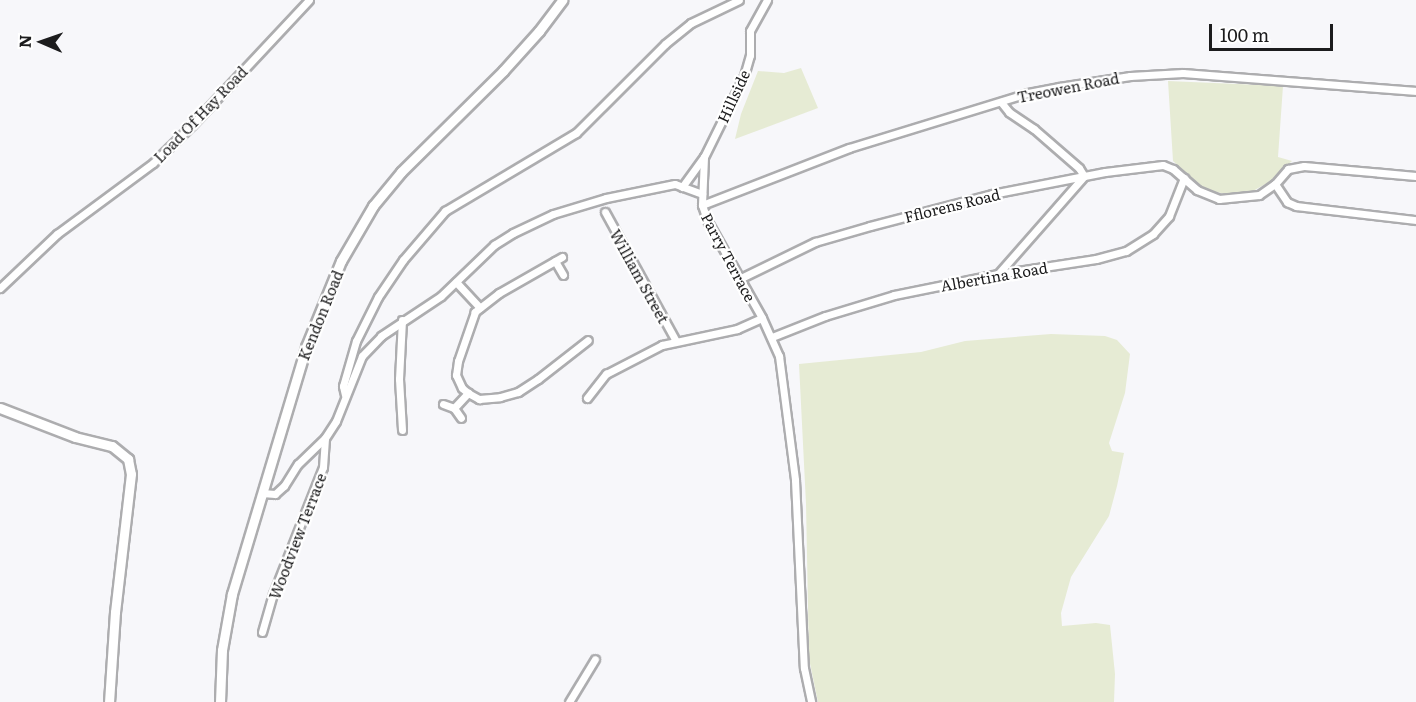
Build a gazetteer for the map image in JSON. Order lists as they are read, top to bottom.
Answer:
{
  "streets": {
    "main road": ["Kendon Road"],
    "street": [
      "Treowen Road",
      "Hillside",
      "Load Of Hay Road",
      "Fflorens Road",
      "Parry Terrace",
      "William Street",
      "Albertina Road",
      "Woodview Terrace"
    ]
  },
  "crossings": [
    ["Treowen Road", "Parry Terrace"],
    ["Hillside", "Parry Terrace"],
    ["Fflorens Road", "Parry Terrace"],
    ["Fflorens Road", "Albertina Road"],
    ["Parry Terrace", "Albertina Road"]
  ],
  "scale_bar": "100 m",
  "north": "left"
}
